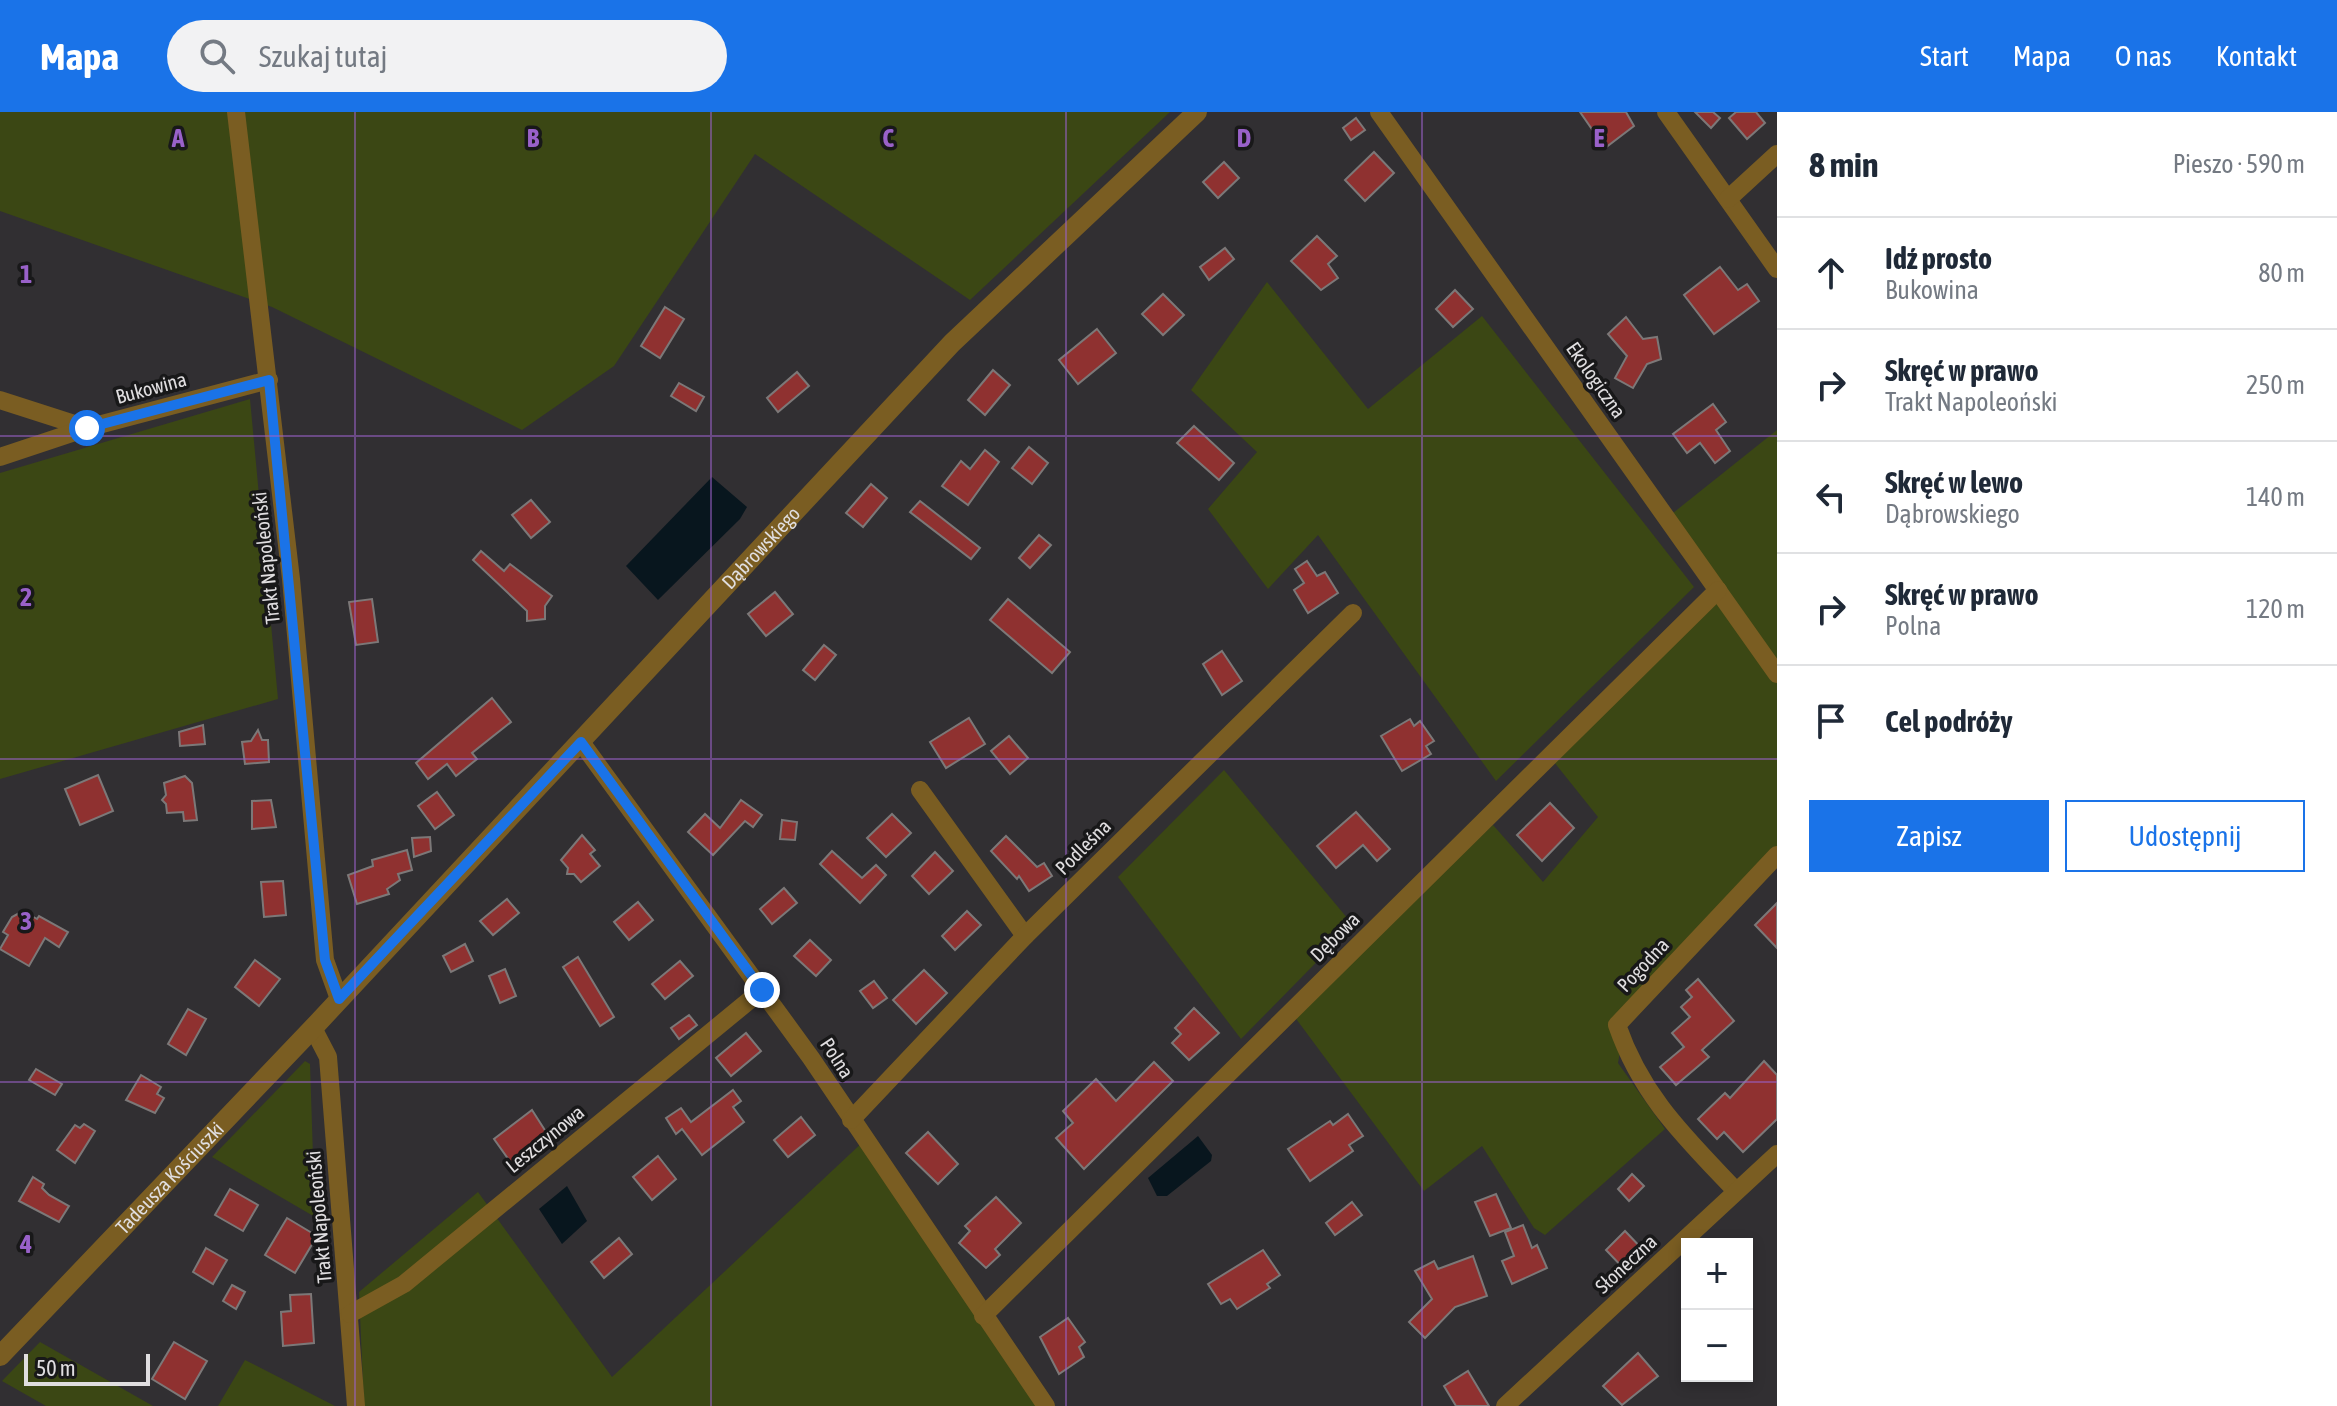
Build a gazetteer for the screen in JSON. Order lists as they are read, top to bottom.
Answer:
{
  "streets": {
    "street": [
      "Ekologiczna",
      "Bukowina",
      "Dąbrowskiego",
      "Trakt Napoleoński",
      "Podleśna",
      "Dębowa",
      "Pogodna",
      "Polna",
      "Leszczynowa",
      "Tadeusza Kościuszki",
      "Słoneczna"
    ]
  },
  "crossings": [
    ["Ekologiczna", "Dębowa"],
    ["Bukowina", "Trakt Napoleoński"],
    ["Dąbrowskiego", "Trakt Napoleoński"],
    ["Dąbrowskiego", "Polna"],
    ["Dąbrowskiego", "Tadeusza Kościuszki"],
    ["Trakt Napoleoński", "Leszczynowa"],
    ["Trakt Napoleoński", "Tadeusza Kościuszki"],
    ["Podleśna", "Polna"],
    ["Dębowa", "Polna"],
    ["Pogodna", "Słoneczna"],
    ["Polna", "Leszczynowa"]
  ],
  "scale_bar": "50 m",
  "page": {
    "header": "Mapa",
    "search": "Szukaj tutaj",
    "nav": [
      "Start",
      "Mapa",
      "O nas",
      "Kontakt"
    ],
    "heading": ["8 min", "Pieszo · 590 m"],
    "list": [
      ["Idź prosto", "Bukowina", "80 m"],
      ["Skręć w prawo", "Trakt Napoleoński", "250 m"],
      ["Skręć w lewo", "Dąbrowskiego", "140 m"],
      ["Skręć w prawo", "Polna", "120 m"],
      "Cel podróży"
    ],
    "buttons": ["Zapisz", "Udostępnij"],
    "map_buttons": ["+", "−"],
    "scale": "50 m"
  },
  "grid": {
    "columns": [
      "A",
      "B",
      "C",
      "D",
      "E"
    ],
    "rows": [
      "1",
      "2",
      "3",
      "4"
    ]
  }
}
